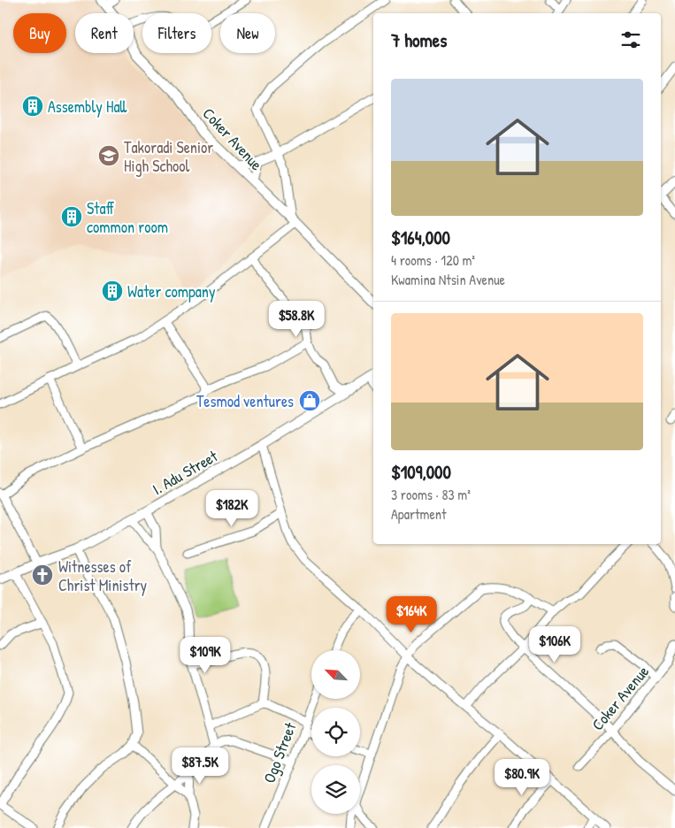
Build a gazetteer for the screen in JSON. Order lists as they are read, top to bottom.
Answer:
{
  "streets": {
    "street": ["Coker Avenue", "I. Adu Street", "Ogo Street"]
  },
  "places": {
    "building": ["Assembly Hall", "Staff common room", "Water company"],
    "school or university": ["Takoradi Senior High School"],
    "shop": ["Tesmod ventures"],
    "church": ["Witnesses of Christ Ministry"]
  },
  "north": "top left",
  "page": {
    "chip": [
      "Buy",
      "Rent",
      "Filters",
      "New"
    ],
    "heading": "7 homes",
    "list": [
      {
        "name": "$164,000",
        "note": "4 rooms · 120 m² · Kwamina Ntsin Avenue"
      },
      {
        "name": "$109,000",
        "note": "3 rooms · 83 m² · Apartment"
      }
    ],
    "price": [
      "$58.8K",
      "$182K",
      "$164K",
      "$106K",
      "$109K",
      "$87.5K",
      "$80.9K"
    ]
  }
}
